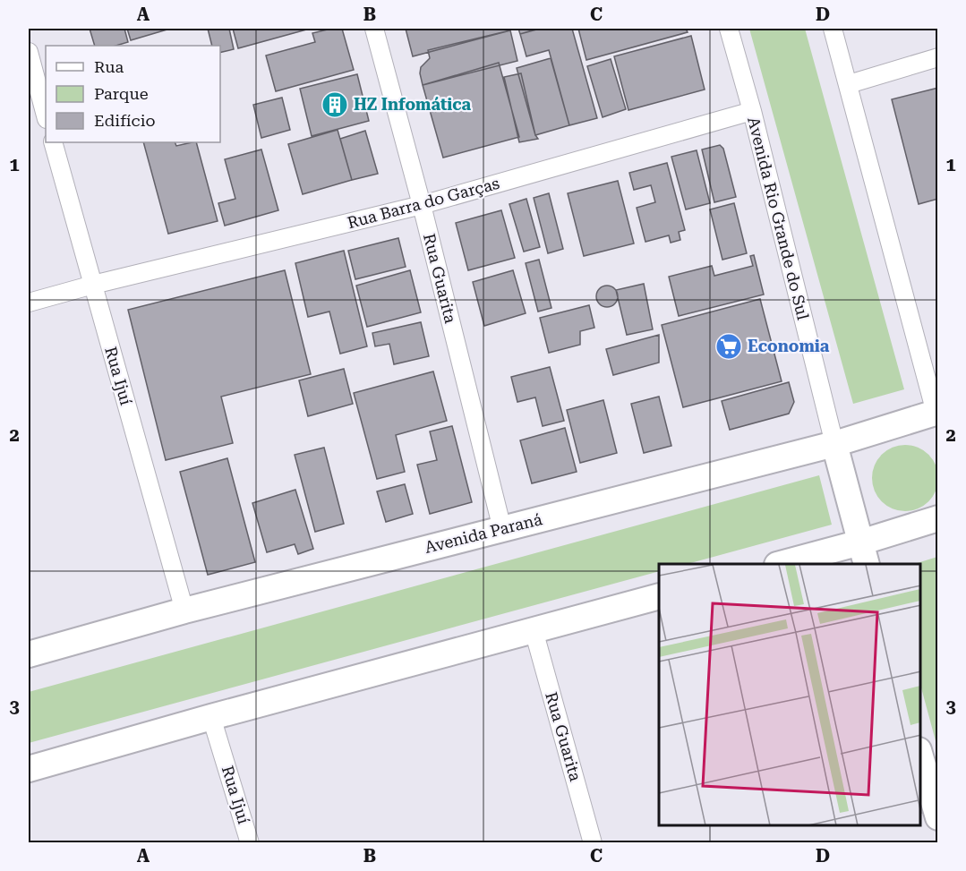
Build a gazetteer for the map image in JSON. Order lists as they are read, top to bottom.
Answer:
{
  "streets": {
    "street": [
      "Rua Barra do Garças",
      "Avenida Rio Grande do Sul",
      "Rua Guarita",
      "Rua Ijuí",
      "Avenida Paraná"
    ]
  },
  "crossings": [
    ["Rua Barra do Garças", "Avenida Rio Grande do Sul"],
    ["Rua Barra do Garças", "Rua Guarita"],
    ["Rua Barra do Garças", "Rua Ijuí"],
    ["Avenida Rio Grande do Sul", "Avenida Paraná"],
    ["Rua Guarita", "Avenida Paraná"],
    ["Rua Ijuí", "Avenida Paraná"]
  ],
  "places": {
    "building": ["HZ Infomática"],
    "supermarket": ["Economia"]
  },
  "legend": ["Rua", "Parque", "Edifício"],
  "grid": {
    "columns": [
      "A",
      "B",
      "C",
      "D"
    ],
    "rows": ["1", "2", "3"]
  }
}
